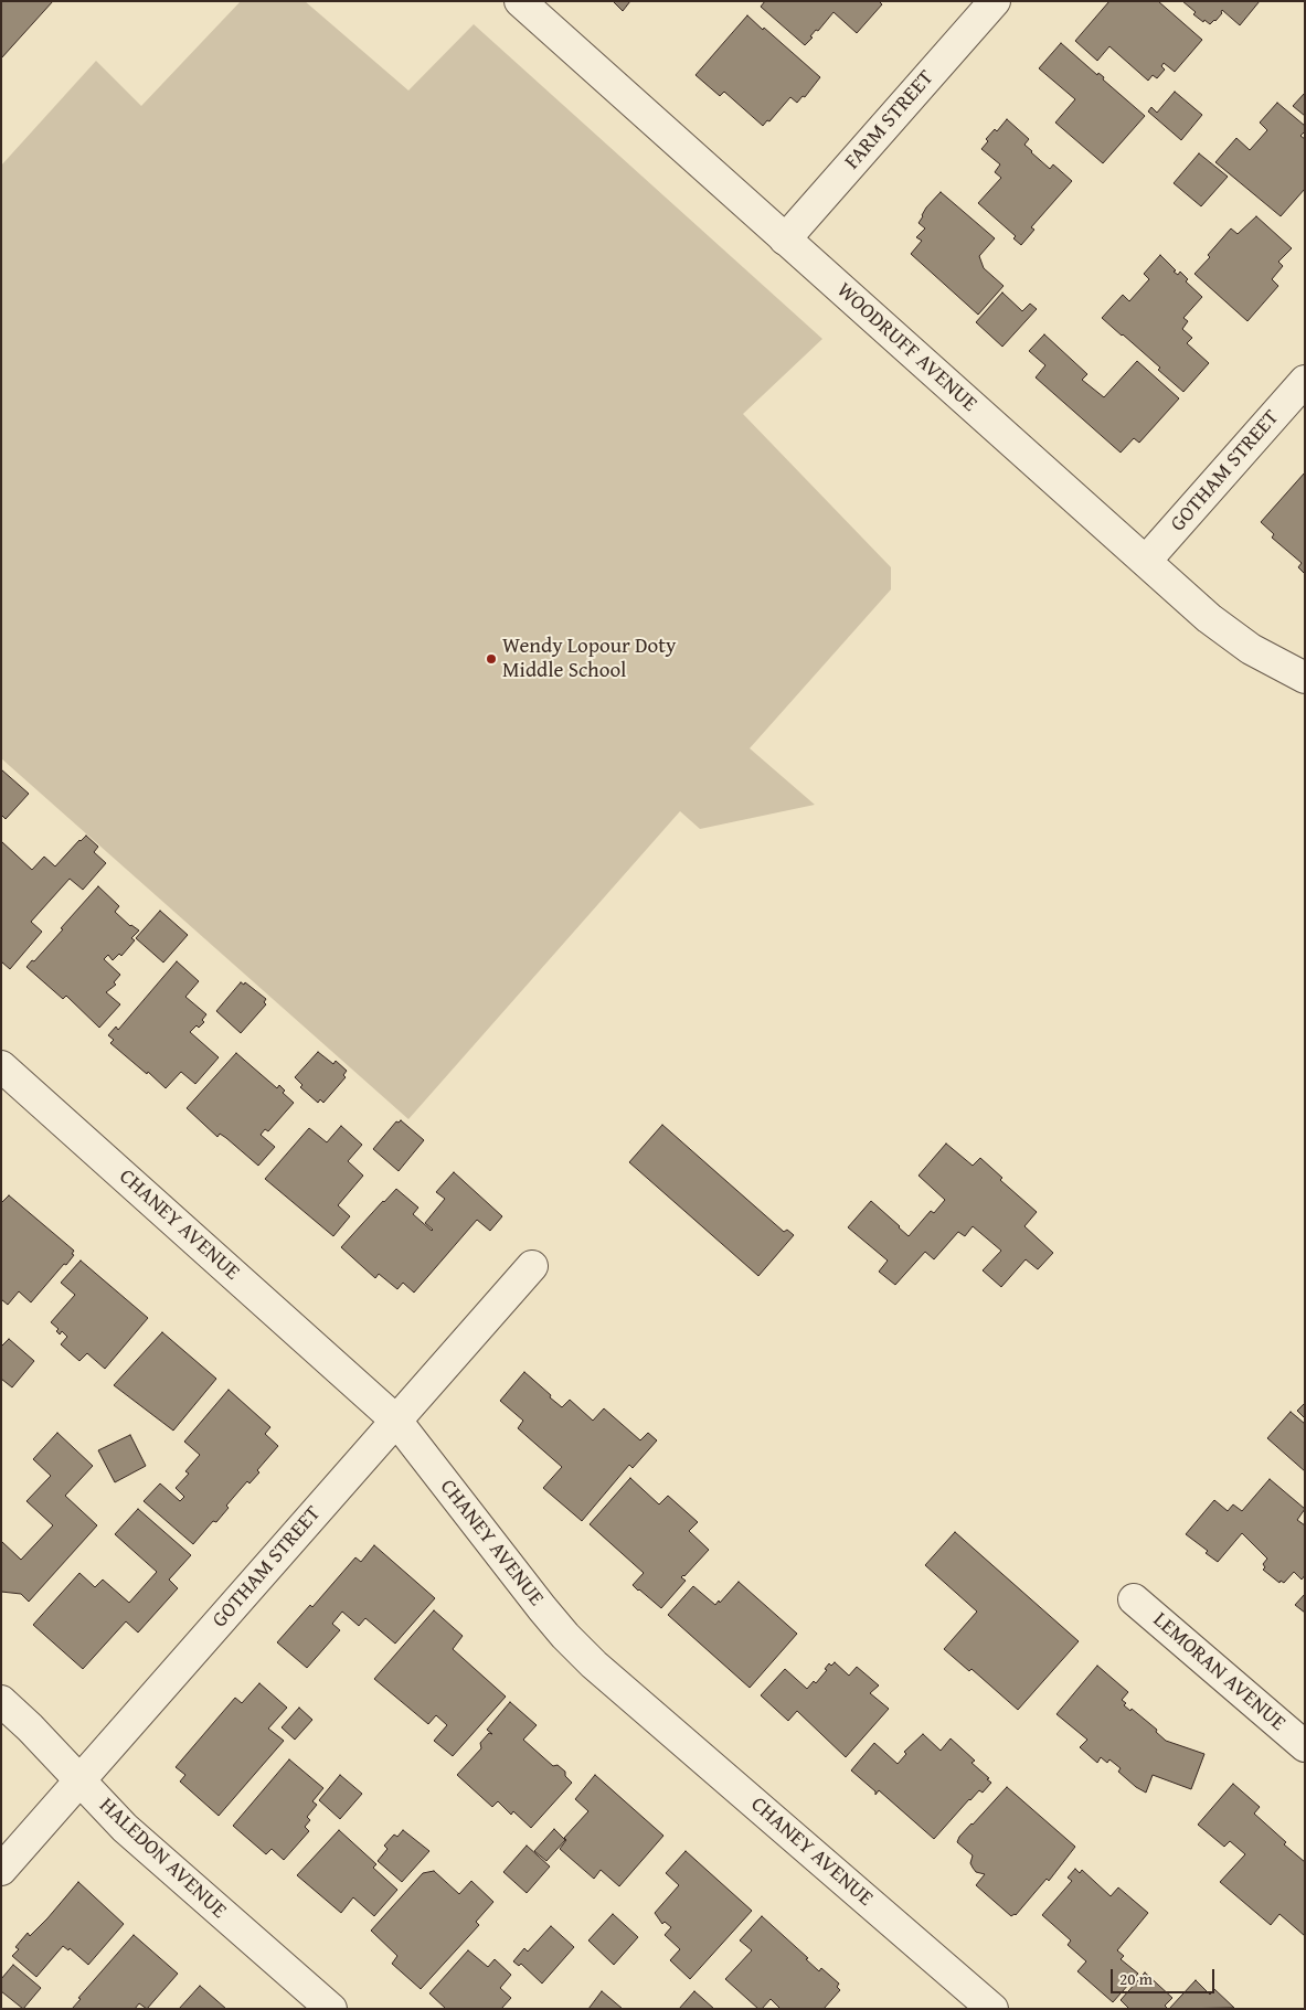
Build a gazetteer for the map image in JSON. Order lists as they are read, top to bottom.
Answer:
{
  "streets": {
    "street": [
      "FARM STREET",
      "WOODRUFF AVENUE",
      "GOTHAM STREET",
      "CHANEY AVENUE",
      "LEMORAN AVENUE",
      "HALEDON AVENUE"
    ]
  },
  "crossings": [
    ["FARM STREET", "WOODRUFF AVENUE"],
    ["WOODRUFF AVENUE", "GOTHAM STREET"],
    ["GOTHAM STREET", "CHANEY AVENUE"],
    ["GOTHAM STREET", "HALEDON AVENUE"]
  ],
  "places": ["Wendy Lopour Doty Middle School"],
  "scale_bar": "20 m"
}
